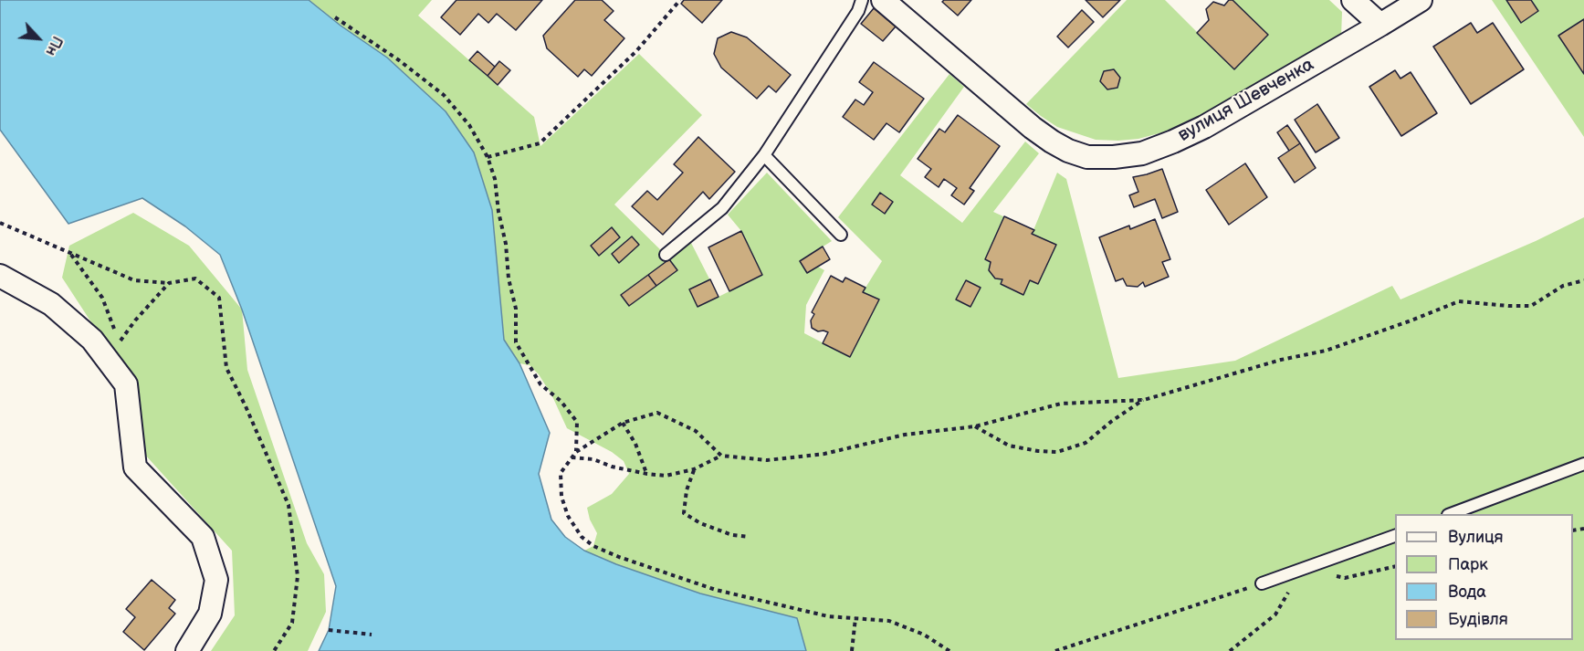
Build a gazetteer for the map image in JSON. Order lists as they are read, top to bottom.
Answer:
{
  "streets": {
    "street": ["вулиця Шевченка"]
  },
  "legend": [
    "Вулиця",
    "Парк",
    "Вода",
    "Будівля"
  ],
  "north": "bottom right"
}
